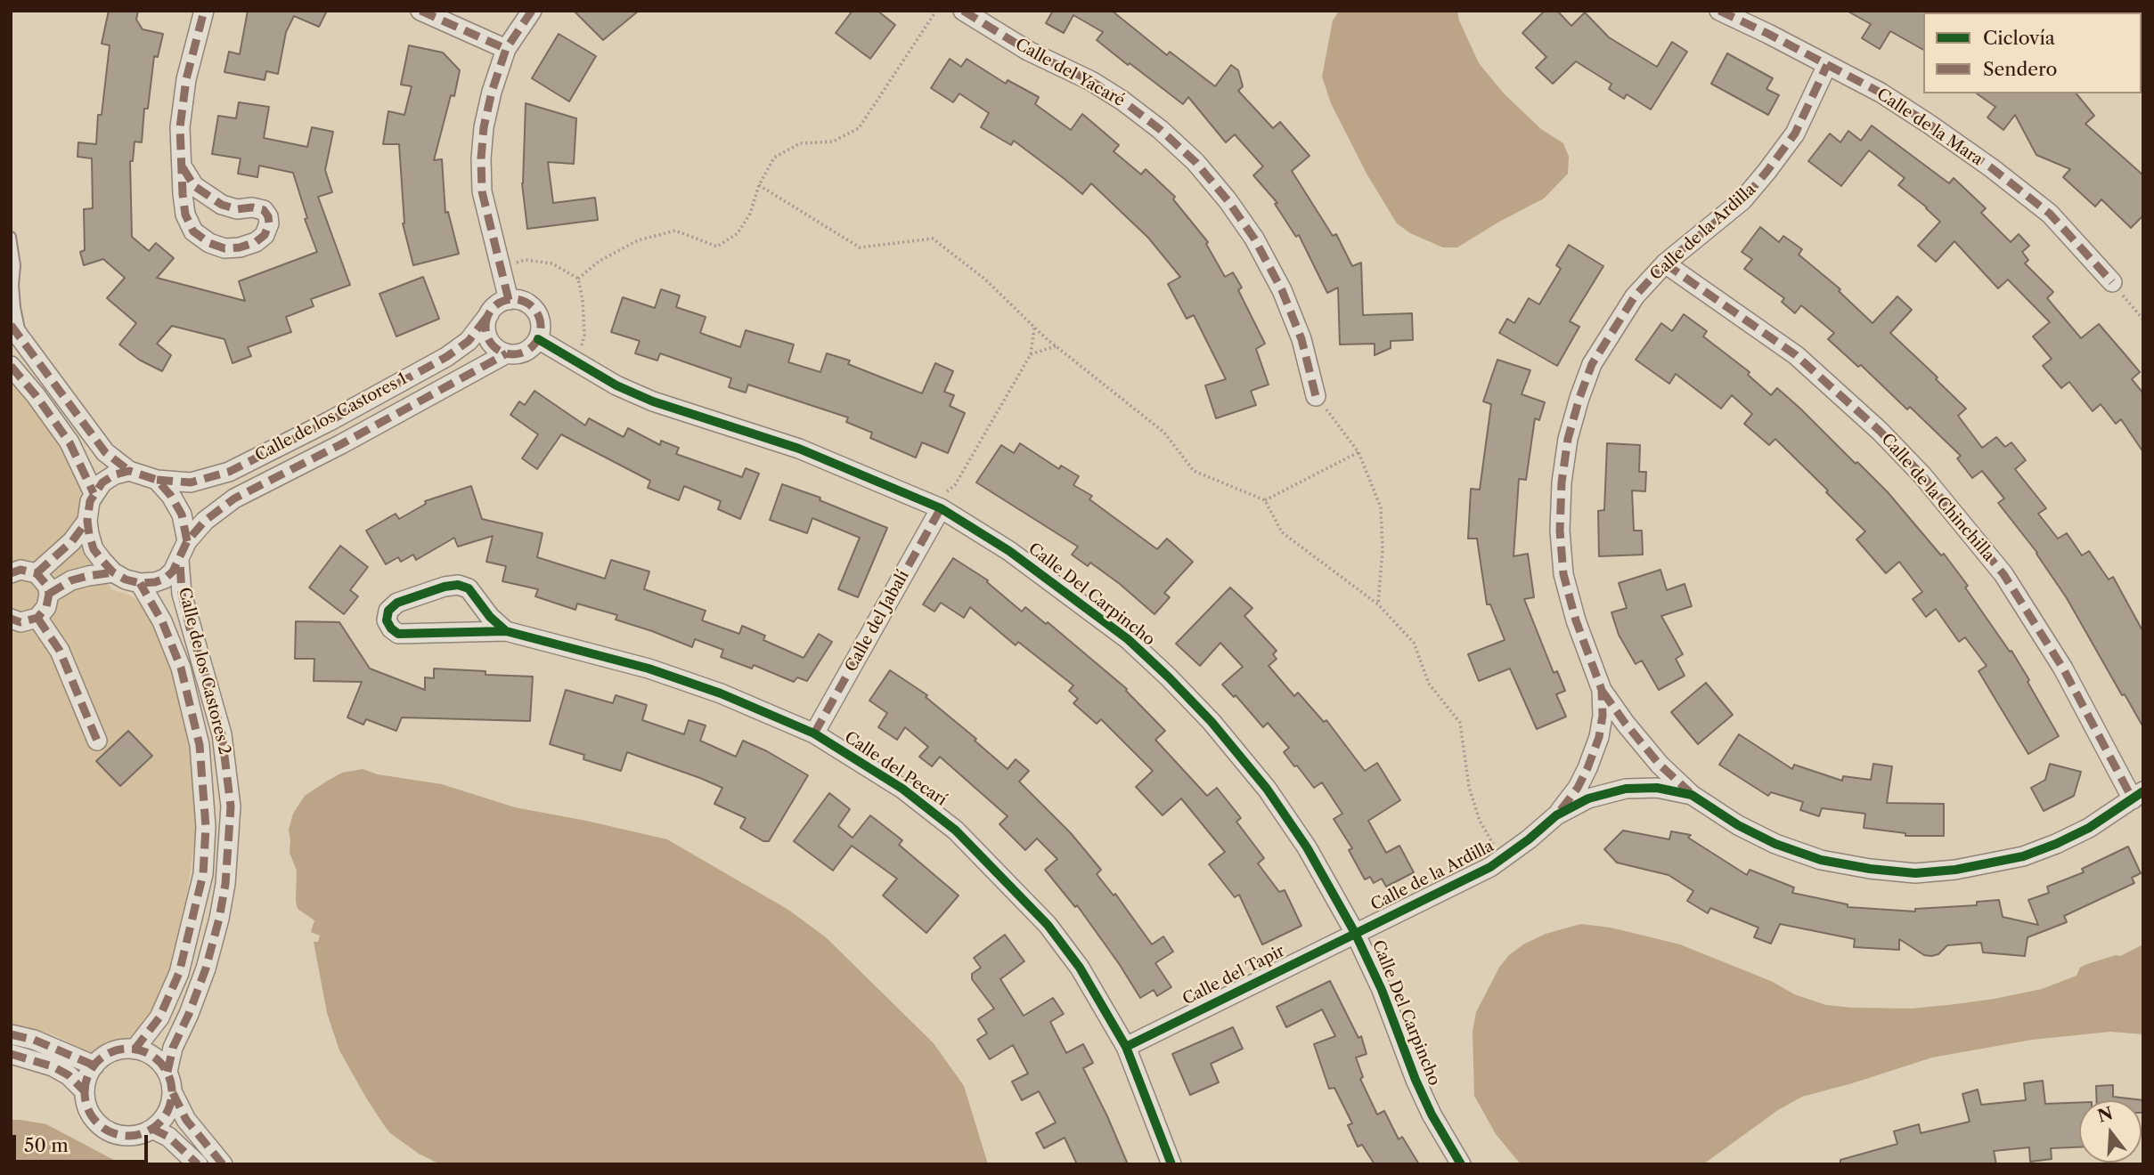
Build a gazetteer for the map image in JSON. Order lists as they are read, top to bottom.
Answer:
{
  "streets": {
    "street": [
      "Calle del Yacaré",
      "Calle de la Mara",
      "Calle de la Ardilla",
      "Calle de los Castores 1",
      "Calle de la Chinchilla",
      "Calle Del Carpincho",
      "Calle del Jabalí",
      "Calle de los Castores 2",
      "Calle del Pecarí",
      "Calle del Tapir"
    ]
  },
  "crossings": [
    ["Calle de la Mara", "Calle de la Ardilla"],
    ["Calle de la Ardilla", "Calle de la Chinchilla"],
    ["Calle de la Ardilla", "Calle Del Carpincho"],
    ["Calle de la Ardilla", "Calle del Tapir"],
    ["Calle de los Castores 1", "Calle Del Carpincho"],
    ["Calle de los Castores 1", "Calle de los Castores 2"],
    ["Calle Del Carpincho", "Calle del Jabalí"],
    ["Calle Del Carpincho", "Calle del Tapir"],
    ["Calle del Jabalí", "Calle del Pecarí"],
    ["Calle del Pecarí", "Calle del Tapir"]
  ],
  "legend": ["Ciclovía", "Sendero"],
  "scale_bar": "50 m",
  "north": "top"
}
